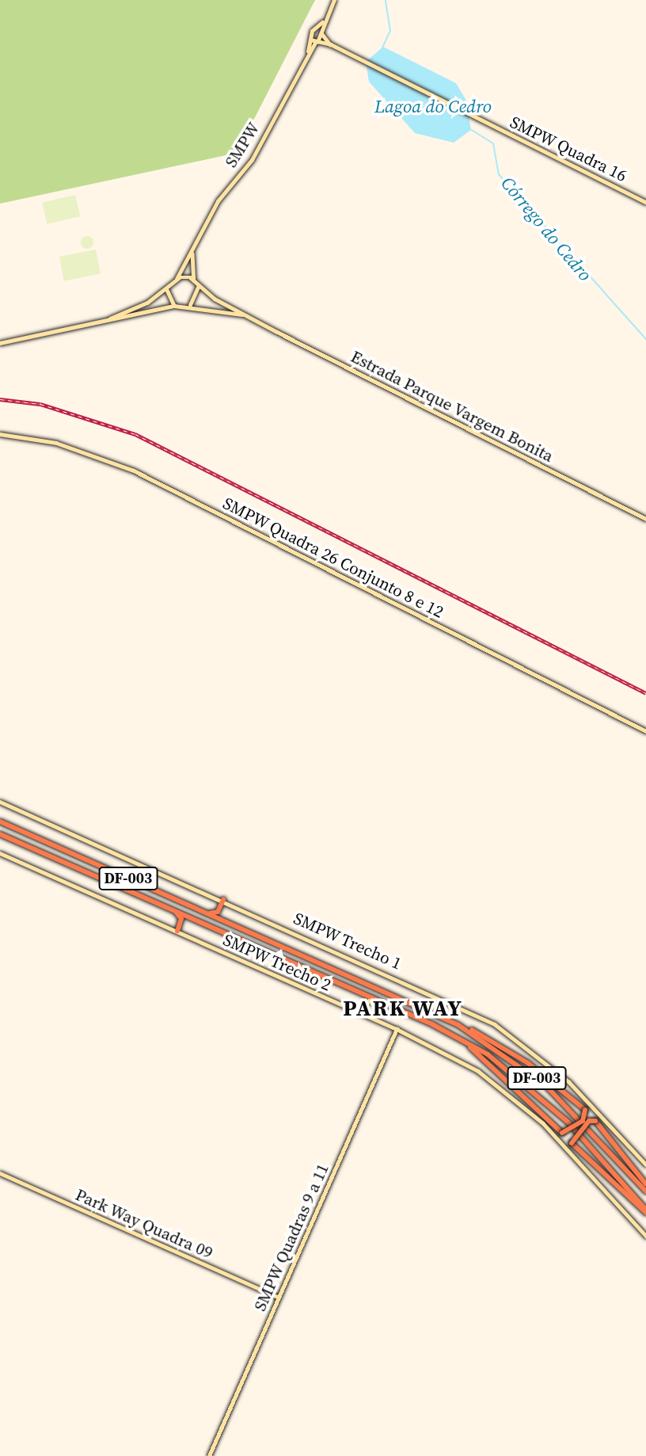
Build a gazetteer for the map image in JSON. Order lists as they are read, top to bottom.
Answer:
{
  "streets": {
    "highway": ["DF-003"],
    "street": [
      "SMPW",
      "SMPW Quadra 16",
      "Estrada Parque Vargem Bonita",
      "SMPW Quadra 26 Conjunto 8 e 12",
      "SMPW Trecho 1",
      "SMPW Trecho 2",
      "Park Way Quadra 09",
      "SMPW Quadras 9 a 11"
    ]
  },
  "crossings": [
    ["SMPW", "SMPW Quadra 16"],
    ["SMPW", "Estrada Parque Vargem Bonita"],
    ["SMPW Trecho 2", "SMPW Quadras 9 a 11"],
    ["Park Way Quadra 09", "SMPW Quadras 9 a 11"]
  ],
  "districts": ["PARK WAY"],
  "water": ["Lagoa do Cedro", "Córrego do Cedro"]
}
